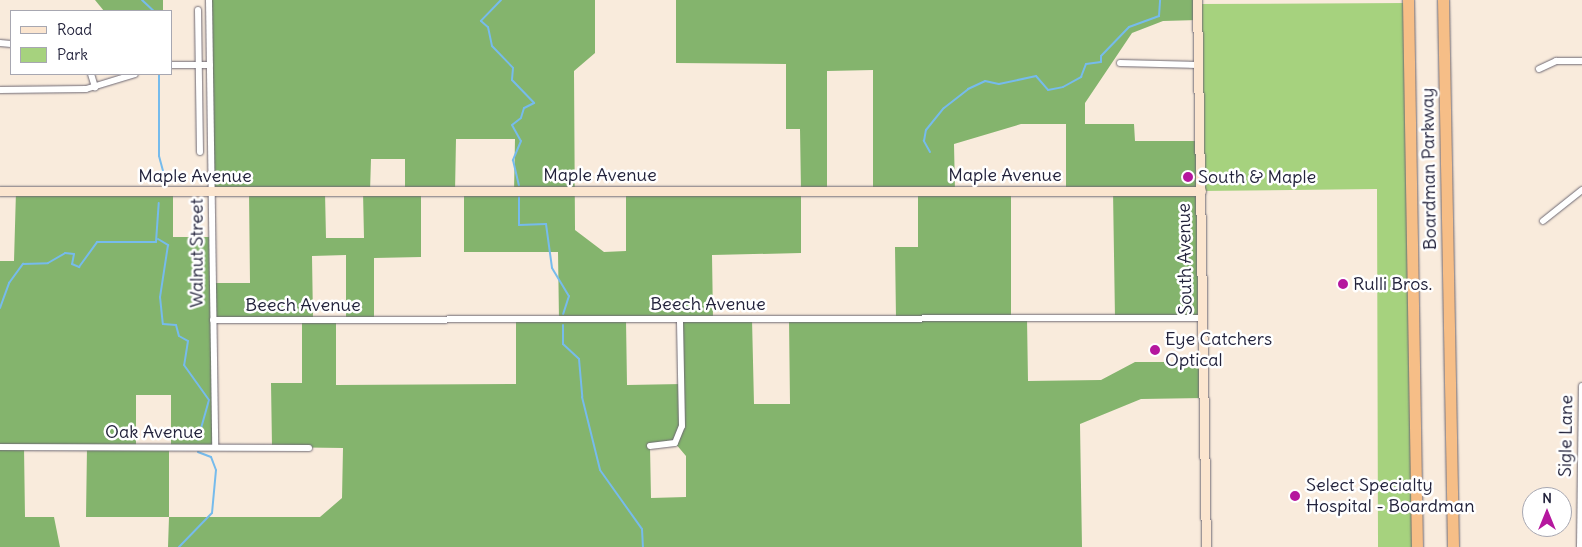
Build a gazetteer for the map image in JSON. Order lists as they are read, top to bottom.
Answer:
{
  "streets": {
    "highway": ["Boardman Parkway"],
    "street": [
      "Maple Avenue",
      "Walnut Street",
      "South Avenue",
      "Beech Avenue",
      "Oak Avenue",
      "Sigle Lane"
    ]
  },
  "crossings": [
    ["Maple Avenue", "Walnut Street"],
    ["Maple Avenue", "South Avenue"],
    ["Walnut Street", "Beech Avenue"],
    ["Walnut Street", "Oak Avenue"],
    ["South Avenue", "Beech Avenue"]
  ],
  "places": [
    "South & Maple",
    "Rulli Bros.",
    "Eye Catchers Optical",
    "Select Specialty Hospital - Boardman"
  ],
  "legend": ["Road", "Park"],
  "north": "top"
}
